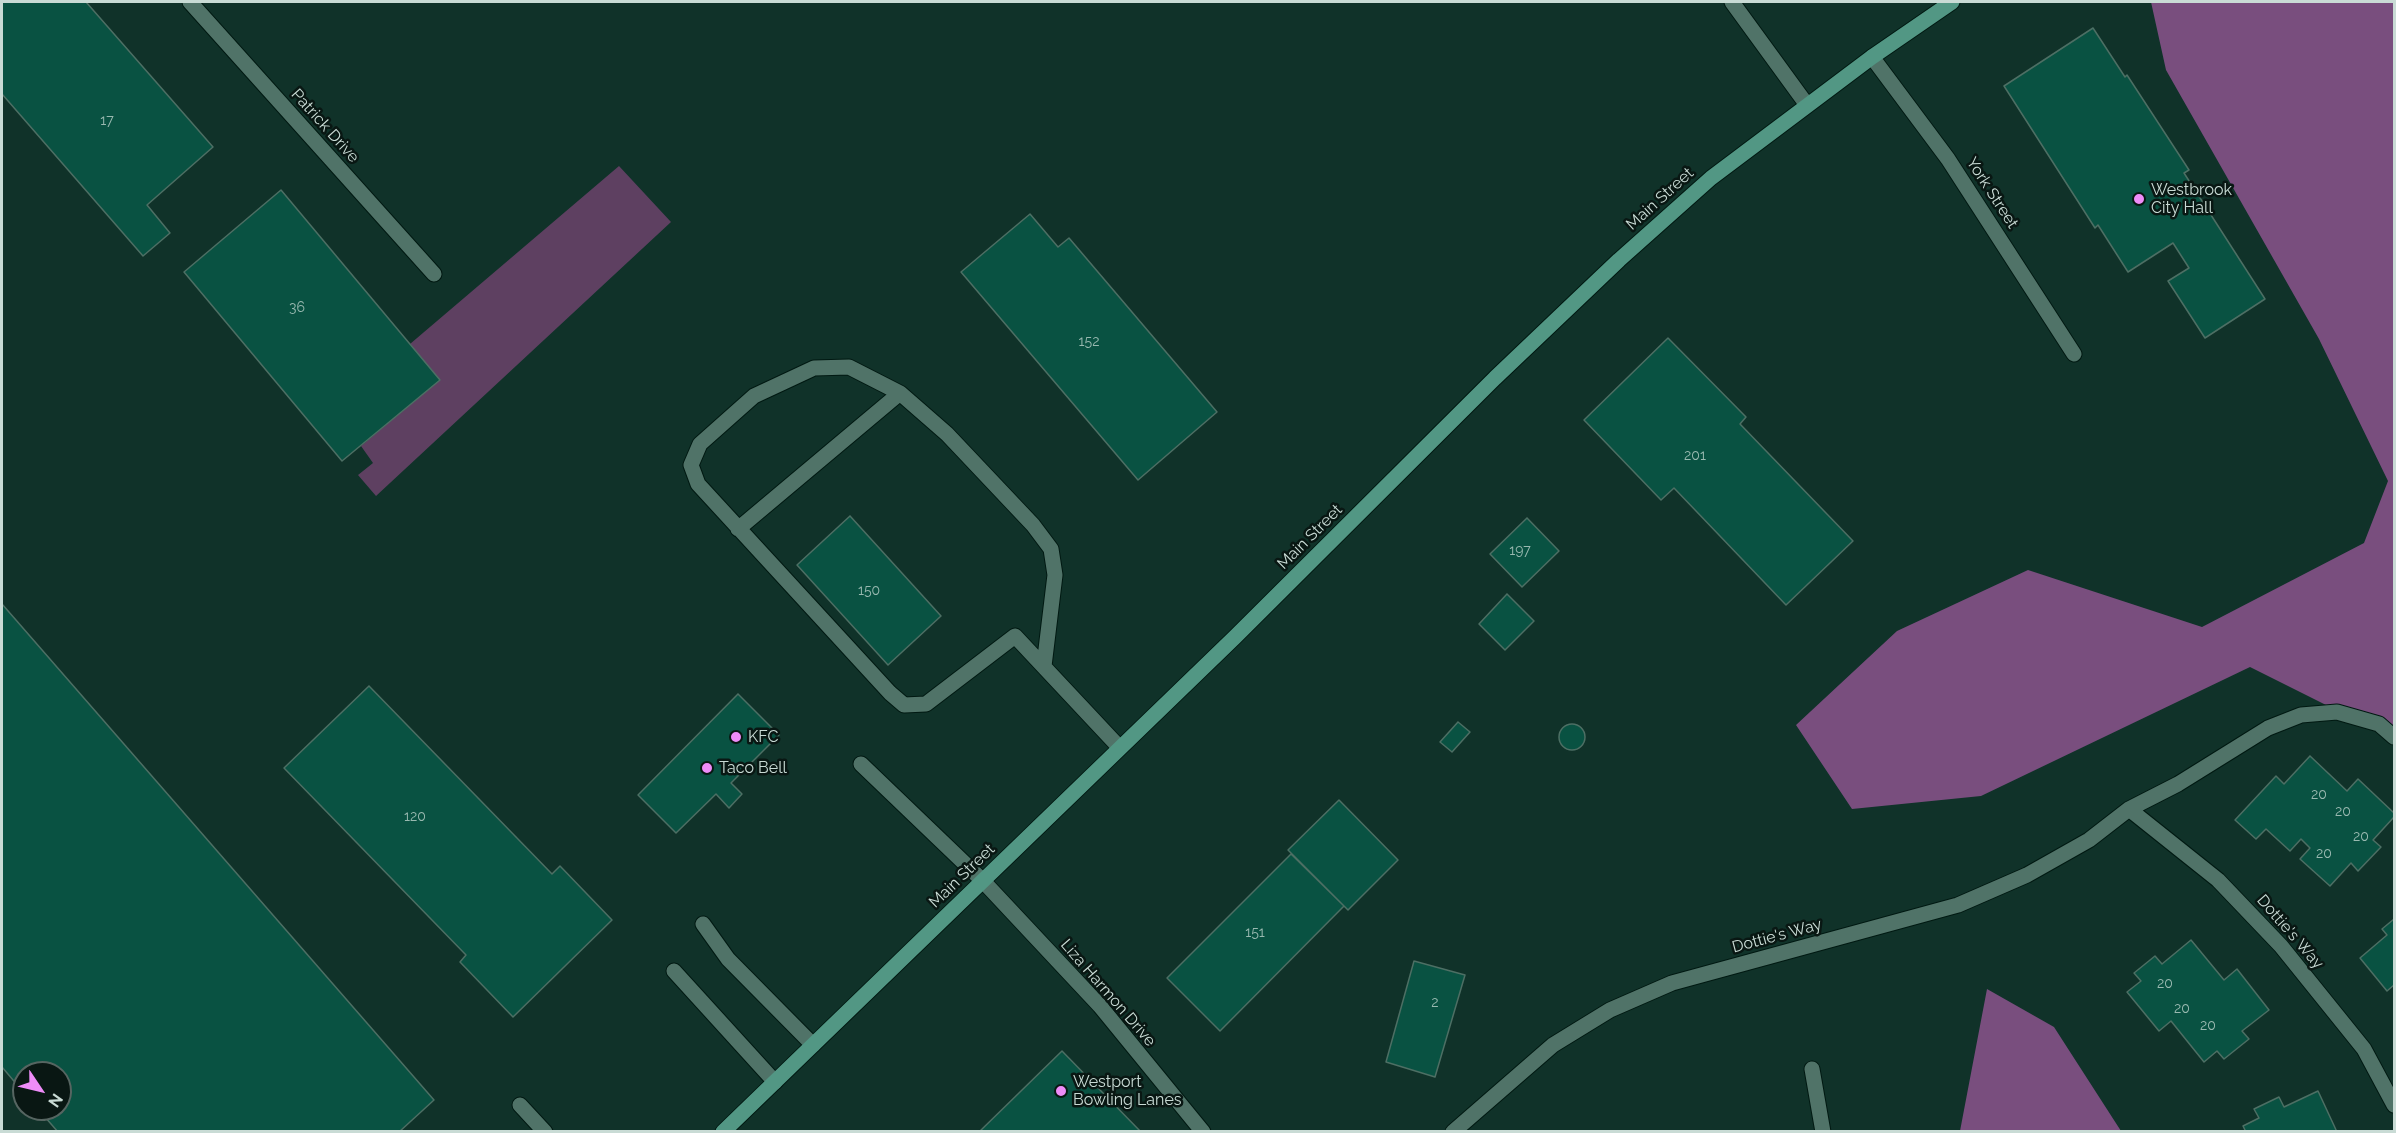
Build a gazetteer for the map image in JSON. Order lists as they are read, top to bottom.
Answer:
{
  "streets": {
    "main road": ["Main Street"],
    "street": [
      "Patrick Drive",
      "York Street",
      "Dottie's Way",
      "Liza Harmon Drive"
    ]
  },
  "crossings": [
    ["York Street", "Main Street"],
    ["Main Street", "Liza Harmon Drive"]
  ],
  "places": [
    "Westbrook City Hall",
    "KFC",
    "Taco Bell",
    "Westport Bowling Lanes"
  ],
  "house_numbers": [
    "17",
    "36",
    "152",
    "201",
    "197",
    "150",
    "20",
    "20",
    "120",
    "20",
    "20",
    "151",
    "20",
    "2",
    "20",
    "20"
  ],
  "north": "bottom right"
}
